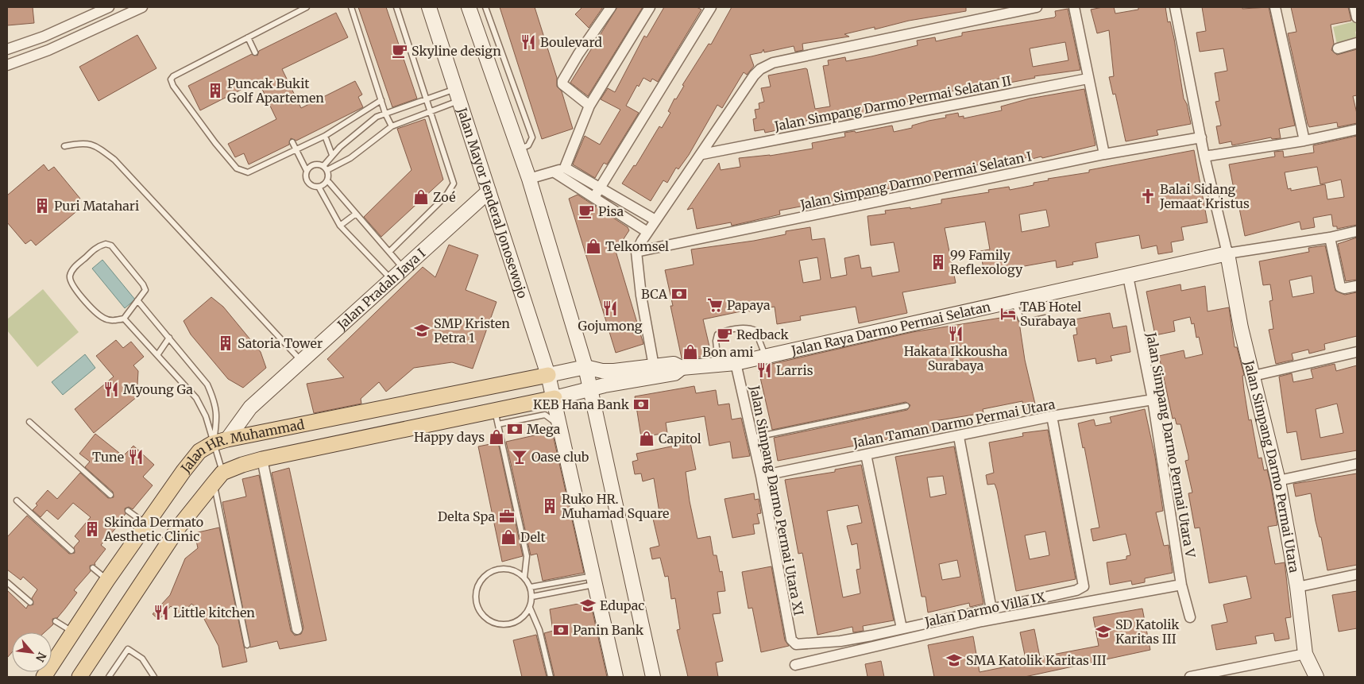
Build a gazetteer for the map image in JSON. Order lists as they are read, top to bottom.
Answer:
{
  "streets": {
    "main road": ["Jalan HR. Muhammad"],
    "street": [
      "Jalan Simpang Darmo Permai Selatan II",
      "Jalan Simpang Darmo Permai Selatan I",
      "Jalan Mayor Jenderal Jonosewojo",
      "Jalan Pradah Jaya I",
      "Jalan Raya Darmo Permai Selatan",
      "Jalan Taman Darmo Permai Utara",
      "Jalan Simpang Darmo Permai Utara V",
      "Jalan Simpang Darmo Permai Utara",
      "Jalan Simpang Darmo Permai Utara XI",
      "Jalan Darmo Villa IX"
    ]
  },
  "crossings": [
    ["Jalan Mayor Jenderal Jonosewojo", "Jalan Pradah Jaya I"],
    ["Jalan Mayor Jenderal Jonosewojo", "Jalan Raya Darmo Permai Selatan"],
    ["Jalan Mayor Jenderal Jonosewojo", "Jalan HR. Muhammad"],
    ["Jalan Pradah Jaya I", "Jalan HR. Muhammad"],
    ["Jalan Raya Darmo Permai Selatan", "Jalan Simpang Darmo Permai Utara V"],
    ["Jalan Raya Darmo Permai Selatan", "Jalan HR. Muhammad"],
    ["Jalan Raya Darmo Permai Selatan", "Jalan Simpang Darmo Permai Utara"],
    ["Jalan Raya Darmo Permai Selatan", "Jalan Simpang Darmo Permai Utara XI"],
    ["Jalan Taman Darmo Permai Utara", "Jalan Simpang Darmo Permai Utara V"],
    ["Jalan Taman Darmo Permai Utara", "Jalan Simpang Darmo Permai Utara XI"],
    ["Jalan Simpang Darmo Permai Utara V", "Jalan Darmo Villa IX"]
  ],
  "places": {
    "restaurant": [
      "Boulevard",
      "Gojumong",
      "Hakata Ikkousha Surabaya",
      "Larris",
      "Myoung Ga",
      "Tune",
      "Little kitchen"
    ],
    "cafe": ["Skyline design", "Pisa", "Redback"],
    "building": [
      "Puncak Bukit Golf Apartemen",
      "Puri Matahari",
      "99 Family Reflexology",
      "Satoria Tower",
      "Ruko HR. Muhamad Square",
      "Skinda Dermato Aesthetic Clinic"
    ],
    "church": ["Balai Sidang Jemaat Kristus"],
    "shop": [
      "Zoé",
      "Telkomsel",
      "Bon ami",
      "Happy days",
      "Capitol",
      "Delt"
    ],
    "bank": [
      "BCA",
      "KEB Hana Bank",
      "Mega",
      "Panin Bank"
    ],
    "supermarket": ["Papaya"],
    "hotel": ["TAB Hotel Surabaya"],
    "school or university": [
      "SMP Kristen Petra 1",
      "Edupac",
      "SD Katolik Karitas III",
      "SMA Katolik Karitas III"
    ],
    "bar": ["Oase club"],
    "office": ["Delta Spa"]
  },
  "north": "bottom right"
}
